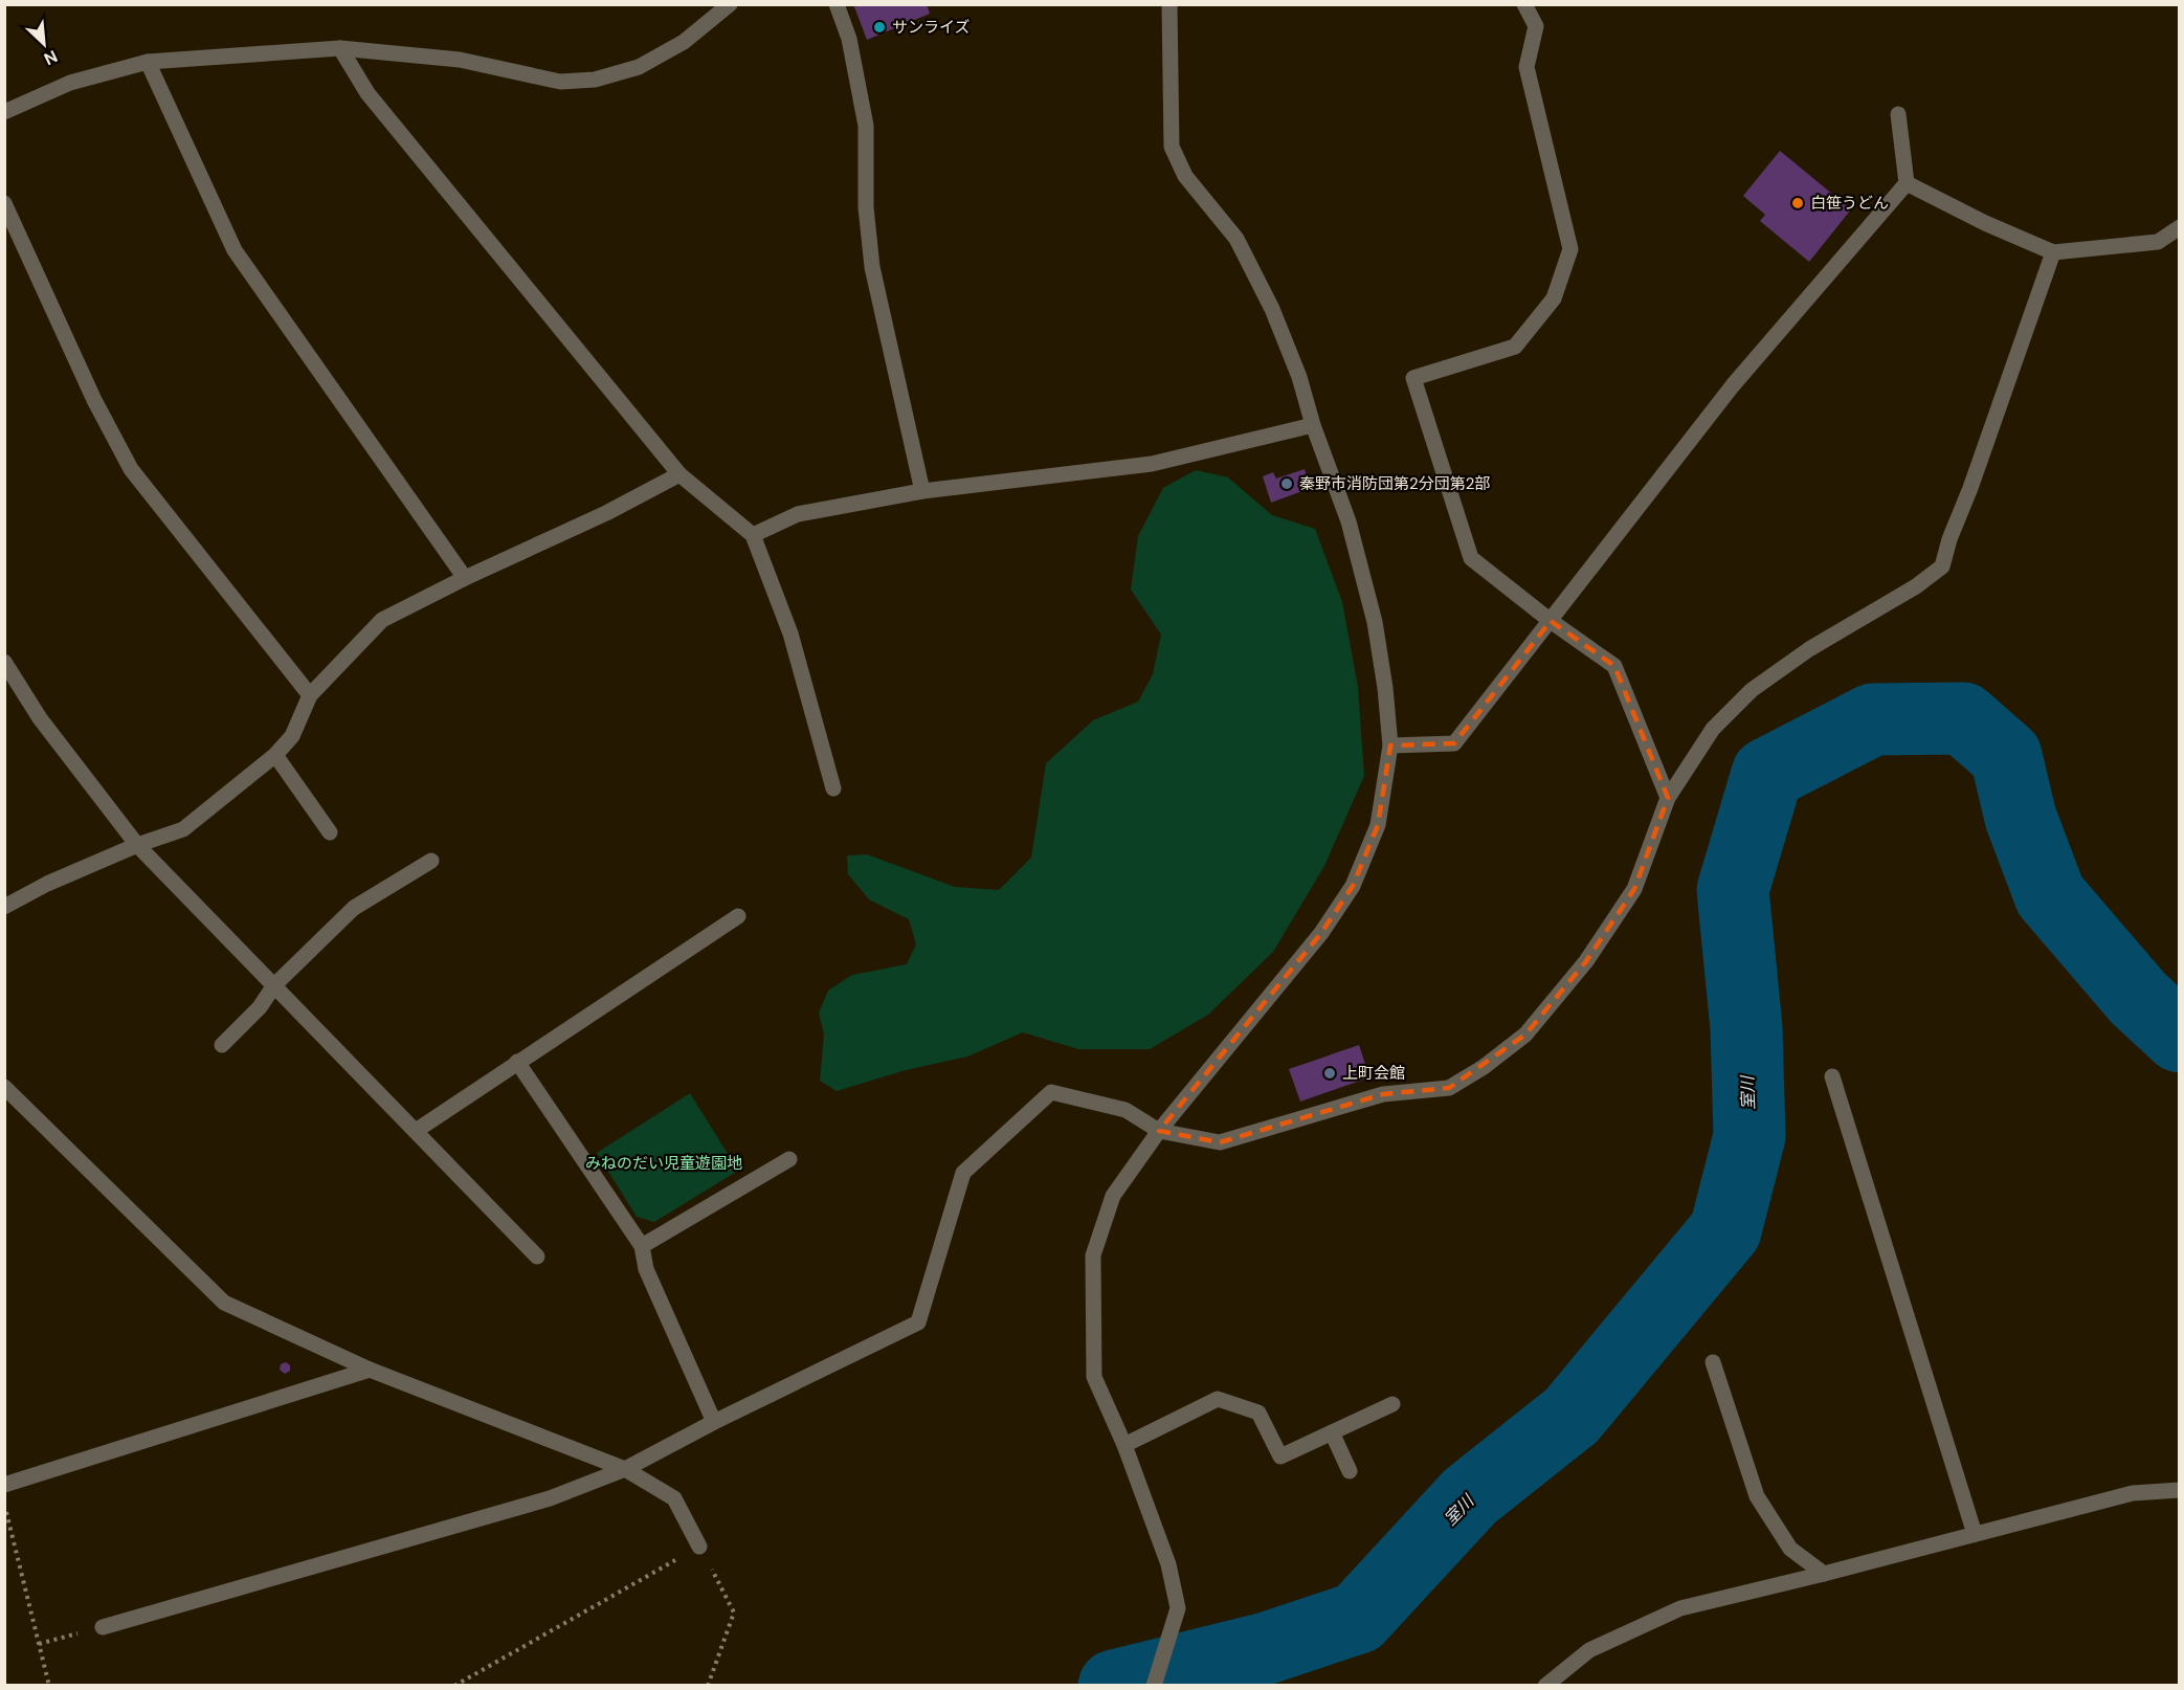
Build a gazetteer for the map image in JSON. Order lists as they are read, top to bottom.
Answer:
{
  "water": ["室川"],
  "parks": ["みねのだい児童遊園地"],
  "places": [
    "サンライズ",
    "白笹うどん",
    "秦野市消防団第2分団第2部",
    "上町会館"
  ],
  "north": "bottom right"
}
